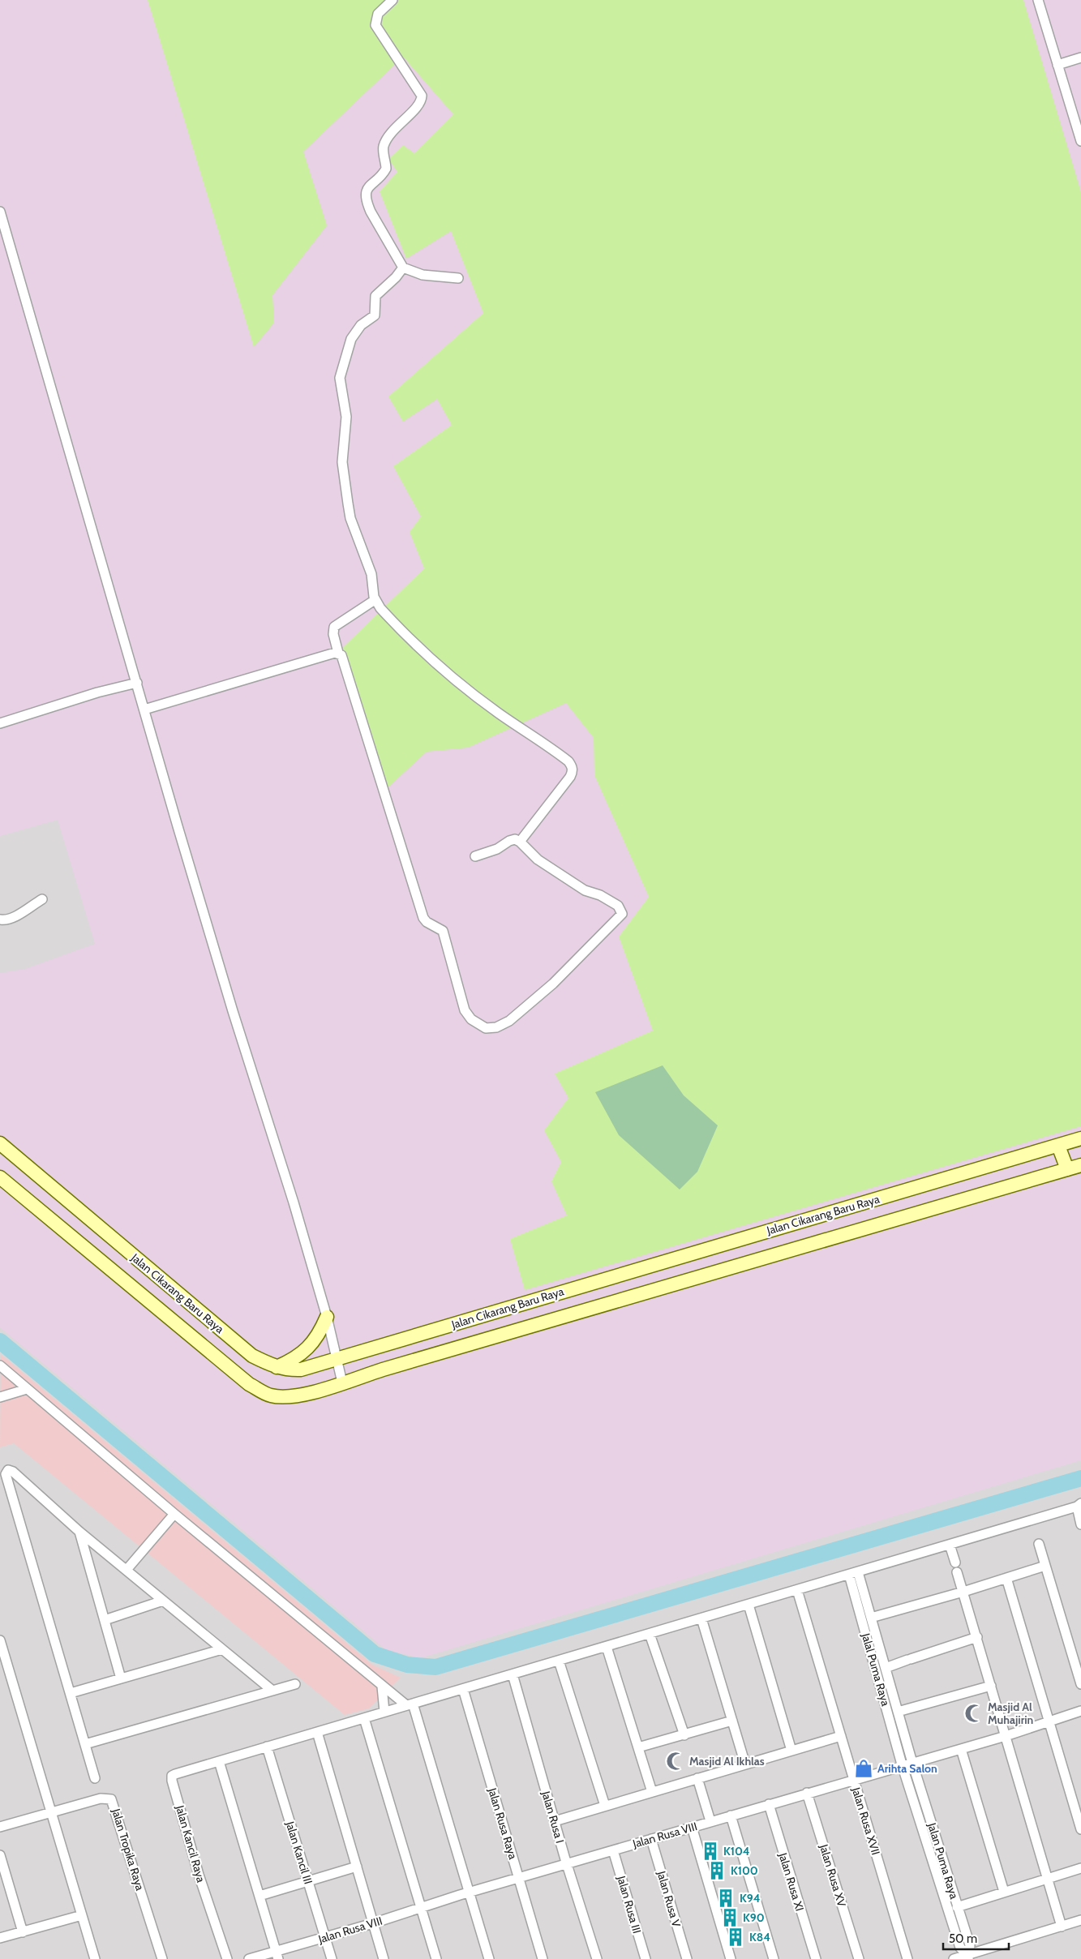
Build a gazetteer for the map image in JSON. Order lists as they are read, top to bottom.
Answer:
{
  "streets": {
    "main road": ["Jalan Cikarang Baru Raya"],
    "street": [
      "Jalal Puma Raya",
      "Jalan Rusa I",
      "Jalan Rusa XVII",
      "Jalan Rusa Raya",
      "Jalan Rusa VIII",
      "Jalan Kancil Raya",
      "Jalan Tropika Raya",
      "Jalan Kancil III",
      "Jalan Puma Raya",
      "Jalan Rusa XV",
      "Jalan Rusa XI",
      "Jalan Rusa V",
      "Jalan Rusa III"
    ]
  },
  "crossings": [
    ["Jalal Puma Raya", "Jalan Rusa VIII"],
    ["Jalal Puma Raya", "Jalan Puma Raya"],
    ["Jalan Rusa I", "Jalan Rusa VIII"],
    ["Jalan Rusa XVII", "Jalan Rusa VIII"],
    ["Jalan Rusa Raya", "Jalan Rusa VIII"],
    ["Jalan Rusa VIII", "Jalan Kancil III"],
    ["Jalan Rusa VIII", "Jalan Puma Raya"],
    ["Jalan Rusa VIII", "Jalan Rusa XV"],
    ["Jalan Rusa VIII", "Jalan Rusa XI"],
    ["Jalan Rusa VIII", "Jalan Rusa V"],
    ["Jalan Rusa VIII", "Jalan Rusa III"]
  ],
  "places": {
    "mosque": ["Masjid Al Muhajirin", "Masjid Al Ikhlas"],
    "shop": ["Arihta Salon"],
    "building": [
      "K104",
      "K100",
      "K94",
      "K90",
      "K84"
    ]
  },
  "scale_bar": "50 m"
}
